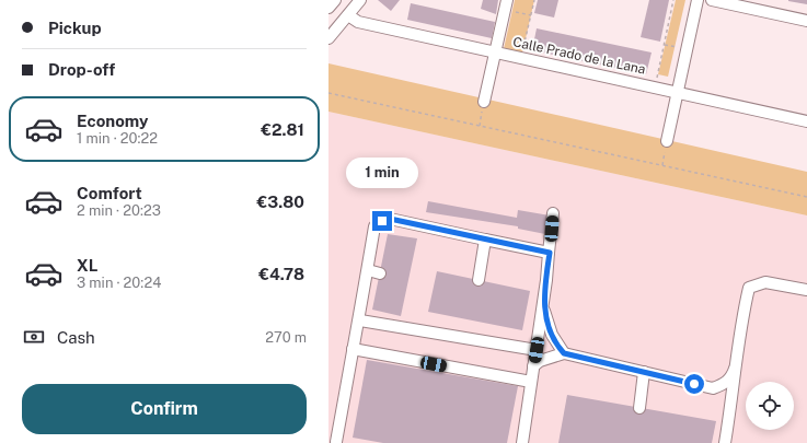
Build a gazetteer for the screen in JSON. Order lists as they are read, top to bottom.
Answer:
{
  "streets": {
    "street": ["Calle Prado de la Lana"]
  },
  "page": {
    "banner": ["Pickup", "Drop-off"],
    "list": [
      {
        "name": "Economy",
        "note": "1 min · 20:22",
        "value": "€2.81"
      },
      {
        "name": "Comfort",
        "note": "2 min · 20:23",
        "value": "€3.80"
      },
      {
        "name": "XL",
        "note": "3 min · 20:24",
        "value": "€4.78"
      }
    ],
    "bubble": "1 min",
    "pay": ["Cash", "270 m"],
    "buttons": "Confirm"
  }
}
